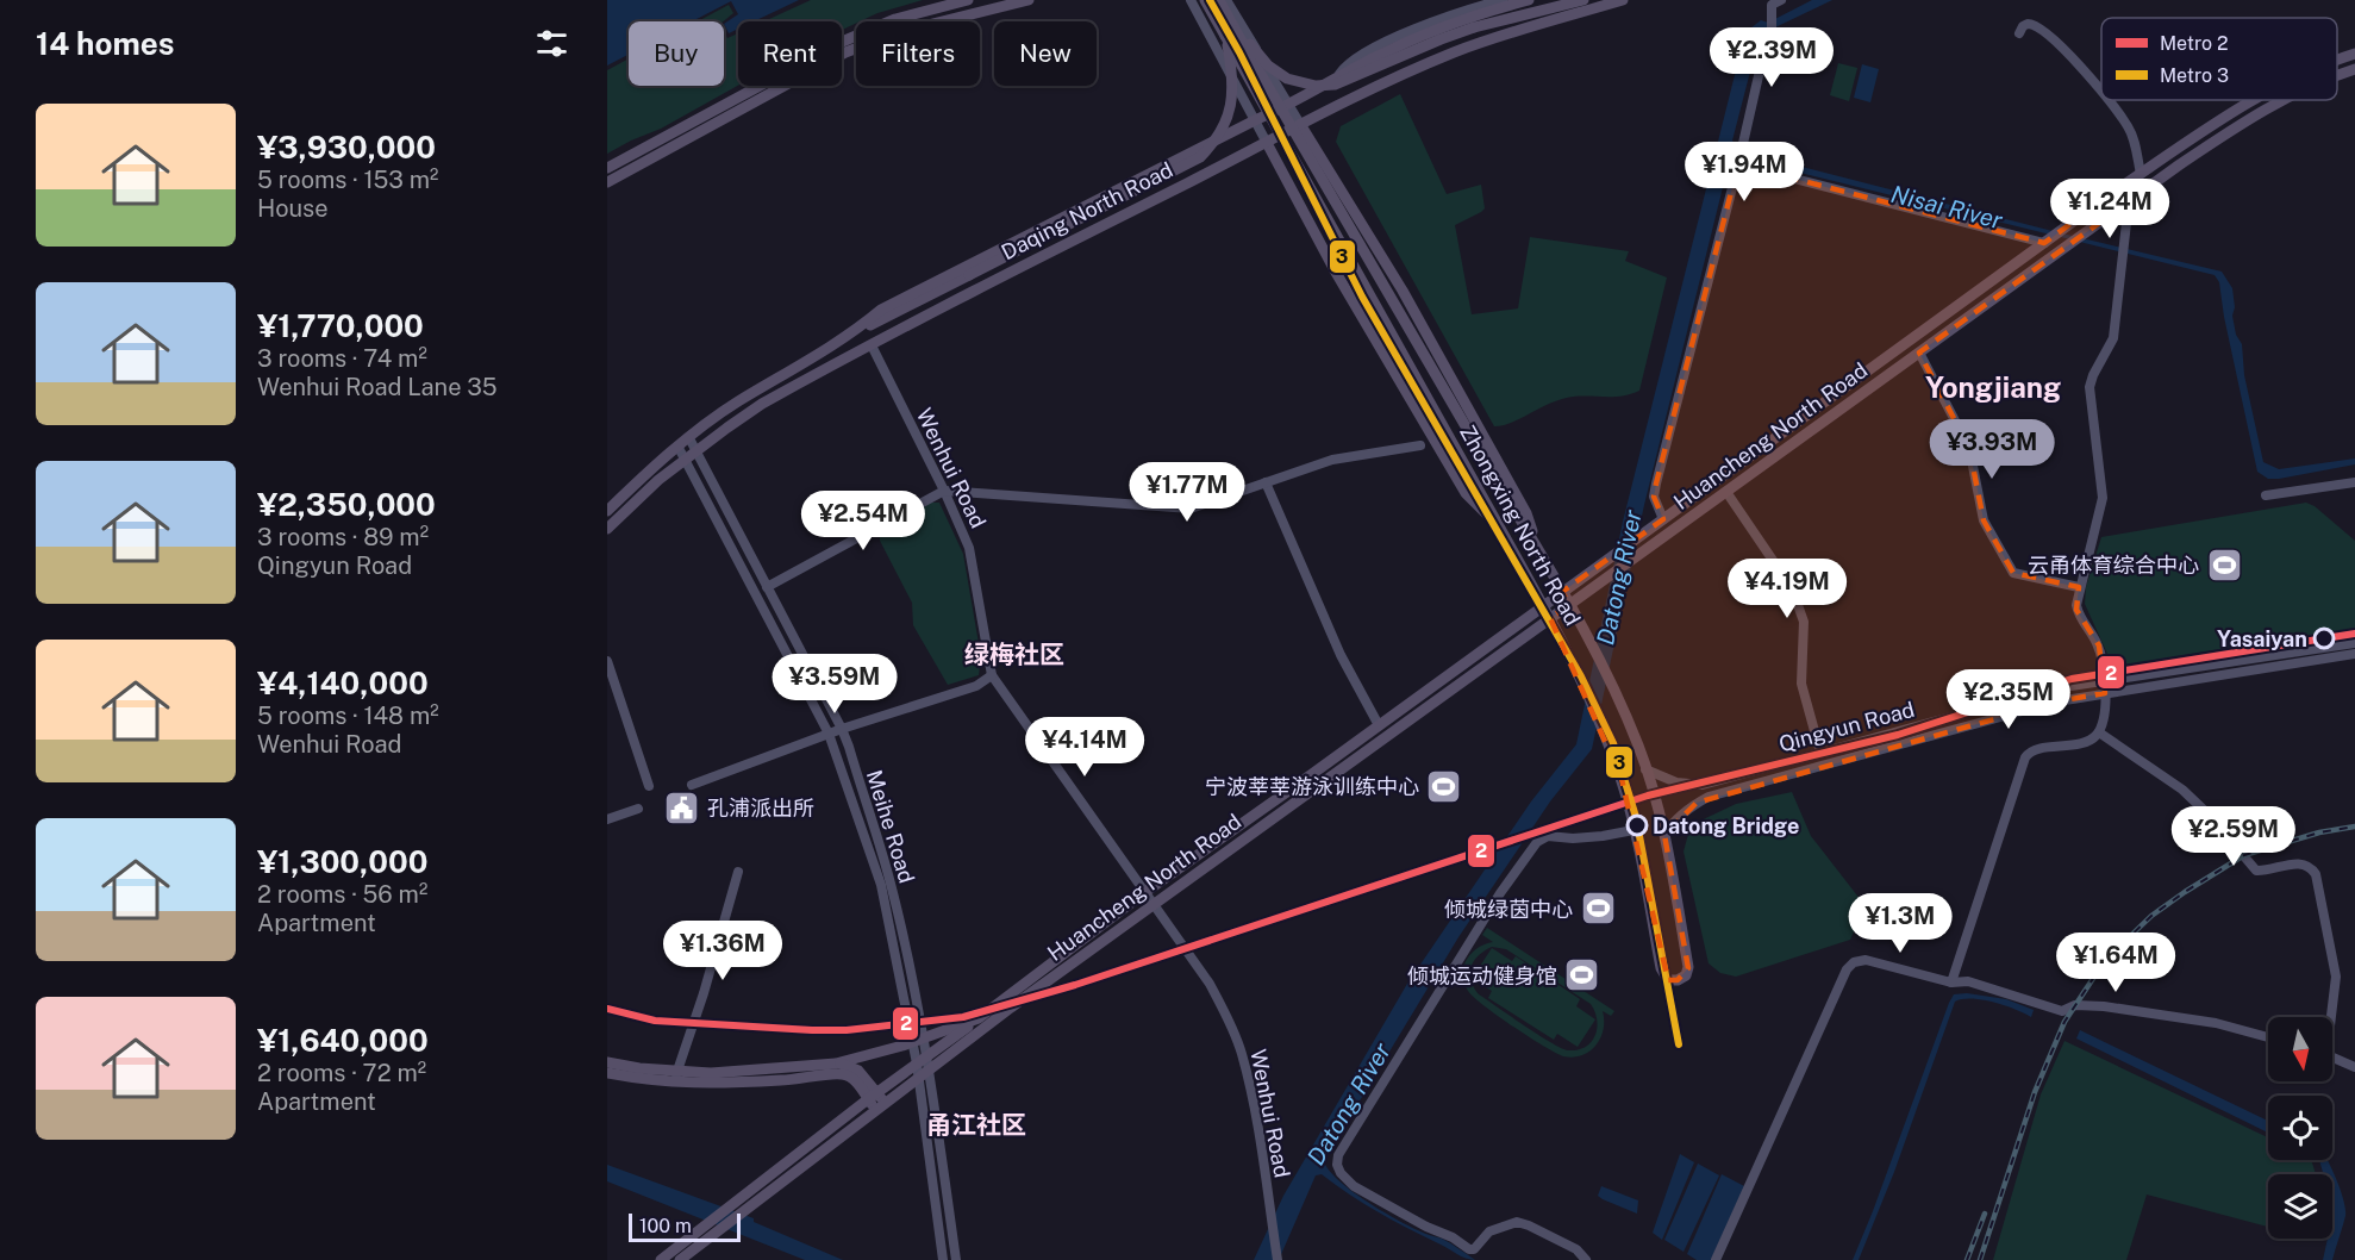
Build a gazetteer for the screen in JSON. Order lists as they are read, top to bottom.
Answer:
{
  "streets": {
    "main road": ["Daqing North Road", "Huancheng North Road", "Zhongxing North Road"],
    "street": ["Wenhui Road", "Qingyun Road", "Meihe Road"]
  },
  "crossings": [
    ["Daqing North Road", "Wenhui Road"],
    ["Daqing North Road", "Meihe Road"],
    ["Huancheng North Road", "Wenhui Road"],
    ["Huancheng North Road", "Zhongxing North Road"],
    ["Huancheng North Road", "Meihe Road"],
    ["Zhongxing North Road", "Qingyun Road"]
  ],
  "districts": ["Yongjiang", "绿梅社区", "甬江社区"],
  "water": ["Nisai River", "Datong River"],
  "places": {
    "sports": [
      "云甬体育综合中心",
      "宁波莘莘游泳训练中心",
      "倾城绿茵中心",
      "倾城运动健身馆"
    ],
    "other": ["Yasaiyan", "Datong Bridge"],
    "public building": ["孔浦派出所"]
  },
  "lines": ["metro line 3", "metro line 2"],
  "legend": ["Metro 2", "Metro 3"],
  "scale_bar": "100 m",
  "north": "bottom",
  "page": {
    "heading": "14 homes",
    "chip": [
      "Buy",
      "Rent",
      "Filters",
      "New"
    ],
    "price": [
      "¥2.39M",
      "¥1.94M",
      "¥1.24M",
      "¥3.93M",
      "¥1.77M",
      "¥2.54M",
      "¥4.19M",
      "¥3.59M",
      "¥2.35M",
      "¥4.14M",
      "¥2.59M",
      "¥1.3M",
      "¥1.36M",
      "¥1.64M"
    ],
    "list": [
      {
        "name": "¥3,930,000",
        "note": "5 rooms · 153 m² · House"
      },
      {
        "name": "¥1,770,000",
        "note": "3 rooms · 74 m² · Wenhui Road Lane 35"
      },
      {
        "name": "¥2,350,000",
        "note": "3 rooms · 89 m² · Qingyun Road"
      },
      {
        "name": "¥4,140,000",
        "note": "5 rooms · 148 m² · Wenhui Road"
      },
      {
        "name": "¥1,300,000",
        "note": "2 rooms · 56 m² · Apartment"
      },
      {
        "name": "¥1,640,000",
        "note": "2 rooms · 72 m² · Apartment"
      }
    ],
    "scale": "100 m"
  }
}
